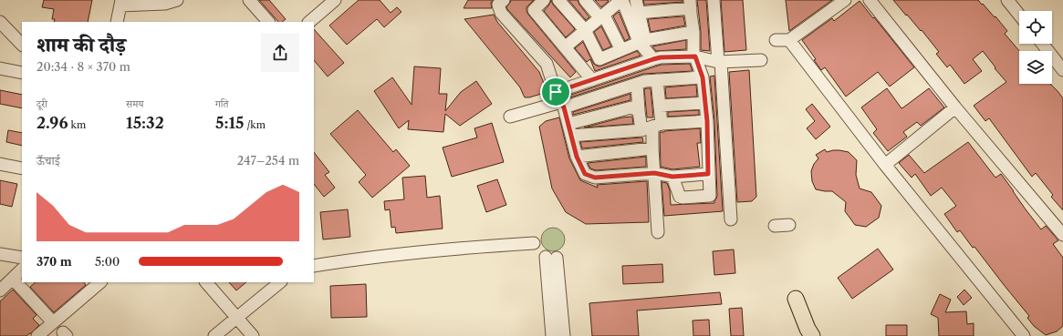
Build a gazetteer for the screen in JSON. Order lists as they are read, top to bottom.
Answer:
{
  "page": {
    "heading": ["शाम की दौड़", "20:34 · 8 × 370 m"],
    "stats": [
      ["दूरी", "2.96 km"],
      ["समय", "15:32"],
      ["गति", "5:15 /km"]
    ],
    "chart": ["ऊँचाई", "247–254 m"],
    "list": [
      {
        "name": "370 m",
        "note": "5:00"
      }
    ]
  }
}
